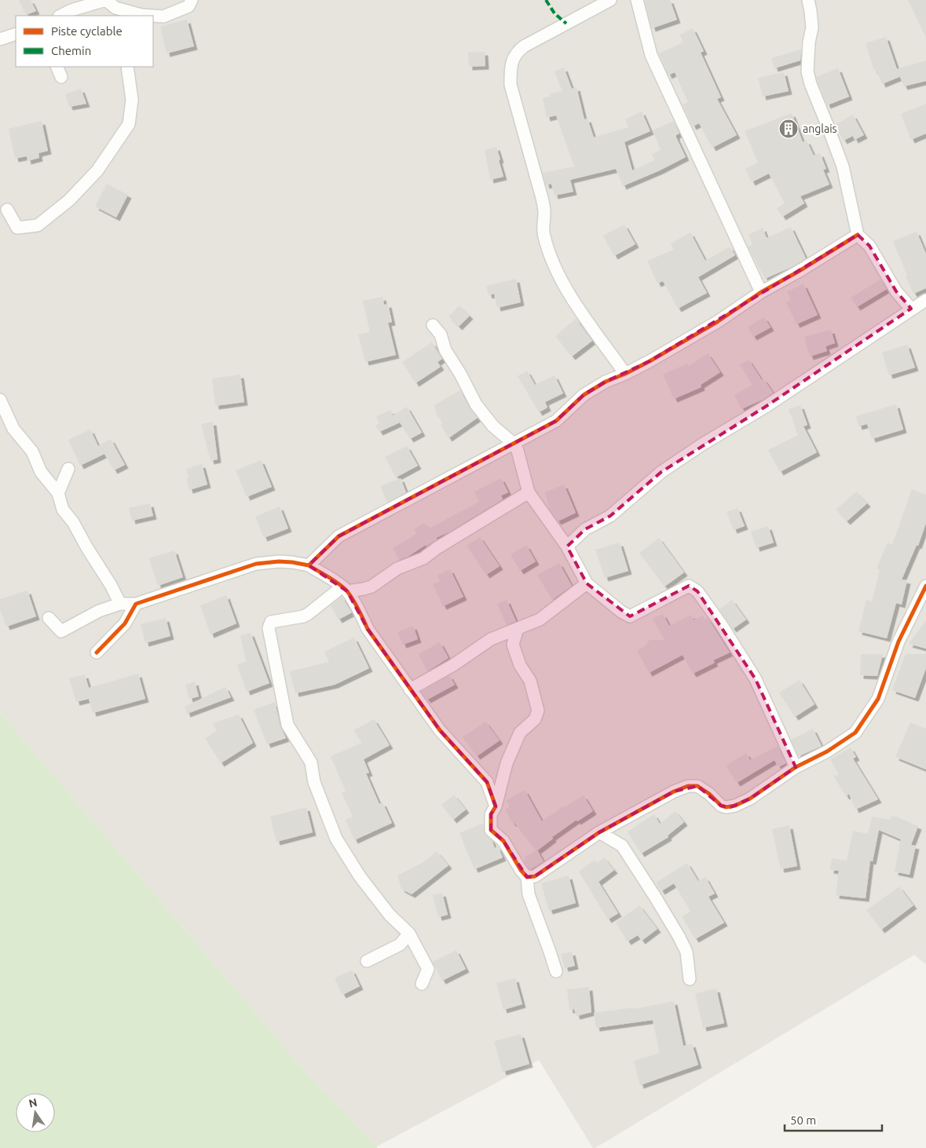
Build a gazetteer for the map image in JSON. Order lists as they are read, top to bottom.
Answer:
{
  "places": {
    "building": ["anglais"]
  },
  "legend": ["Piste cyclable", "Chemin"],
  "scale_bar": "50 m",
  "north": "top"
}
